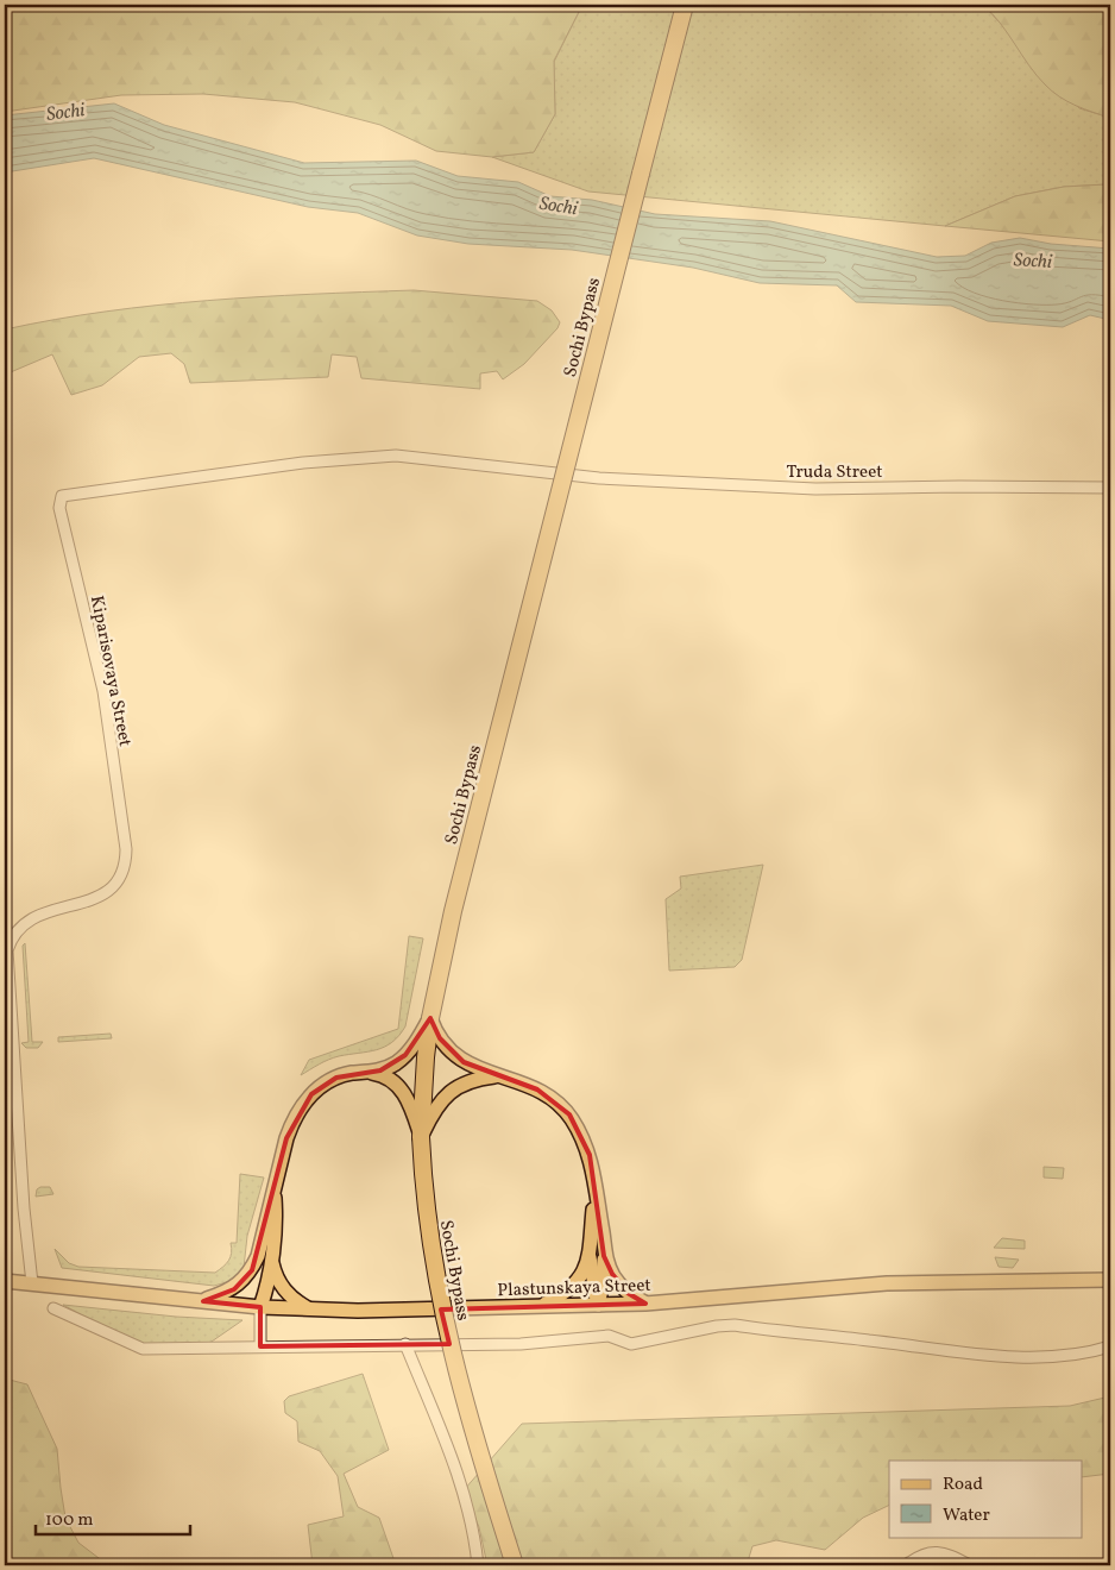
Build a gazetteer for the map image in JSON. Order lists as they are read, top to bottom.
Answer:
{
  "streets": {
    "highway": ["Sochi Bypass"],
    "main road": ["Plastunskaya Street"],
    "street": ["Truda Street", "Kiparisovaya Street"]
  },
  "crossings": [
    ["Truda Street", "Kiparisovaya Street"],
    ["Kiparisovaya Street", "Plastunskaya Street"]
  ],
  "water": ["Sochi"],
  "legend": ["Road", "Water"],
  "scale_bar": "100 m"
}
